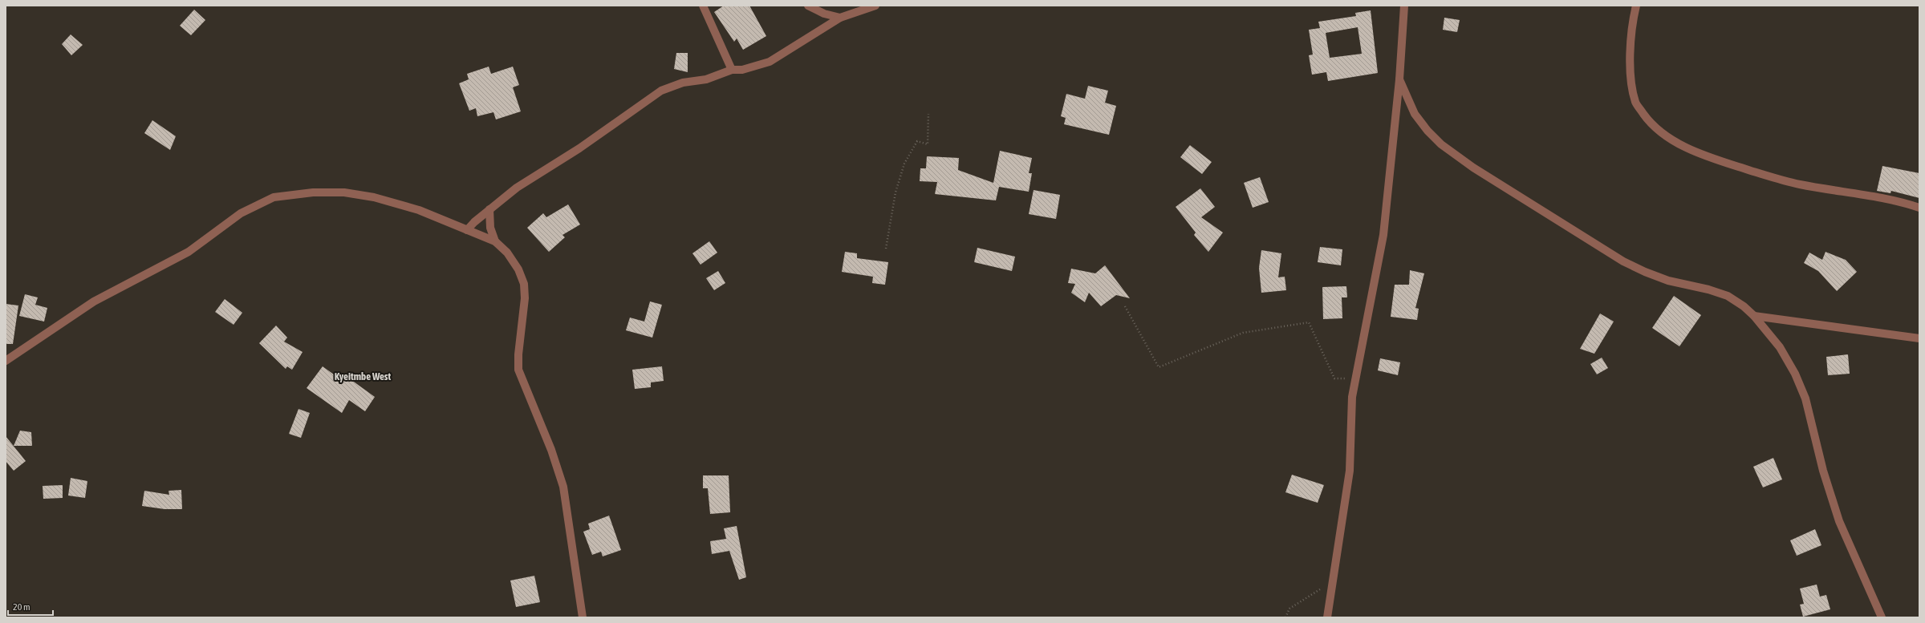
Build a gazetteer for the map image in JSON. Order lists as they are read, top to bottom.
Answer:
{
  "districts": ["Kyeitmbe West"],
  "scale_bar": "20 m"
}
